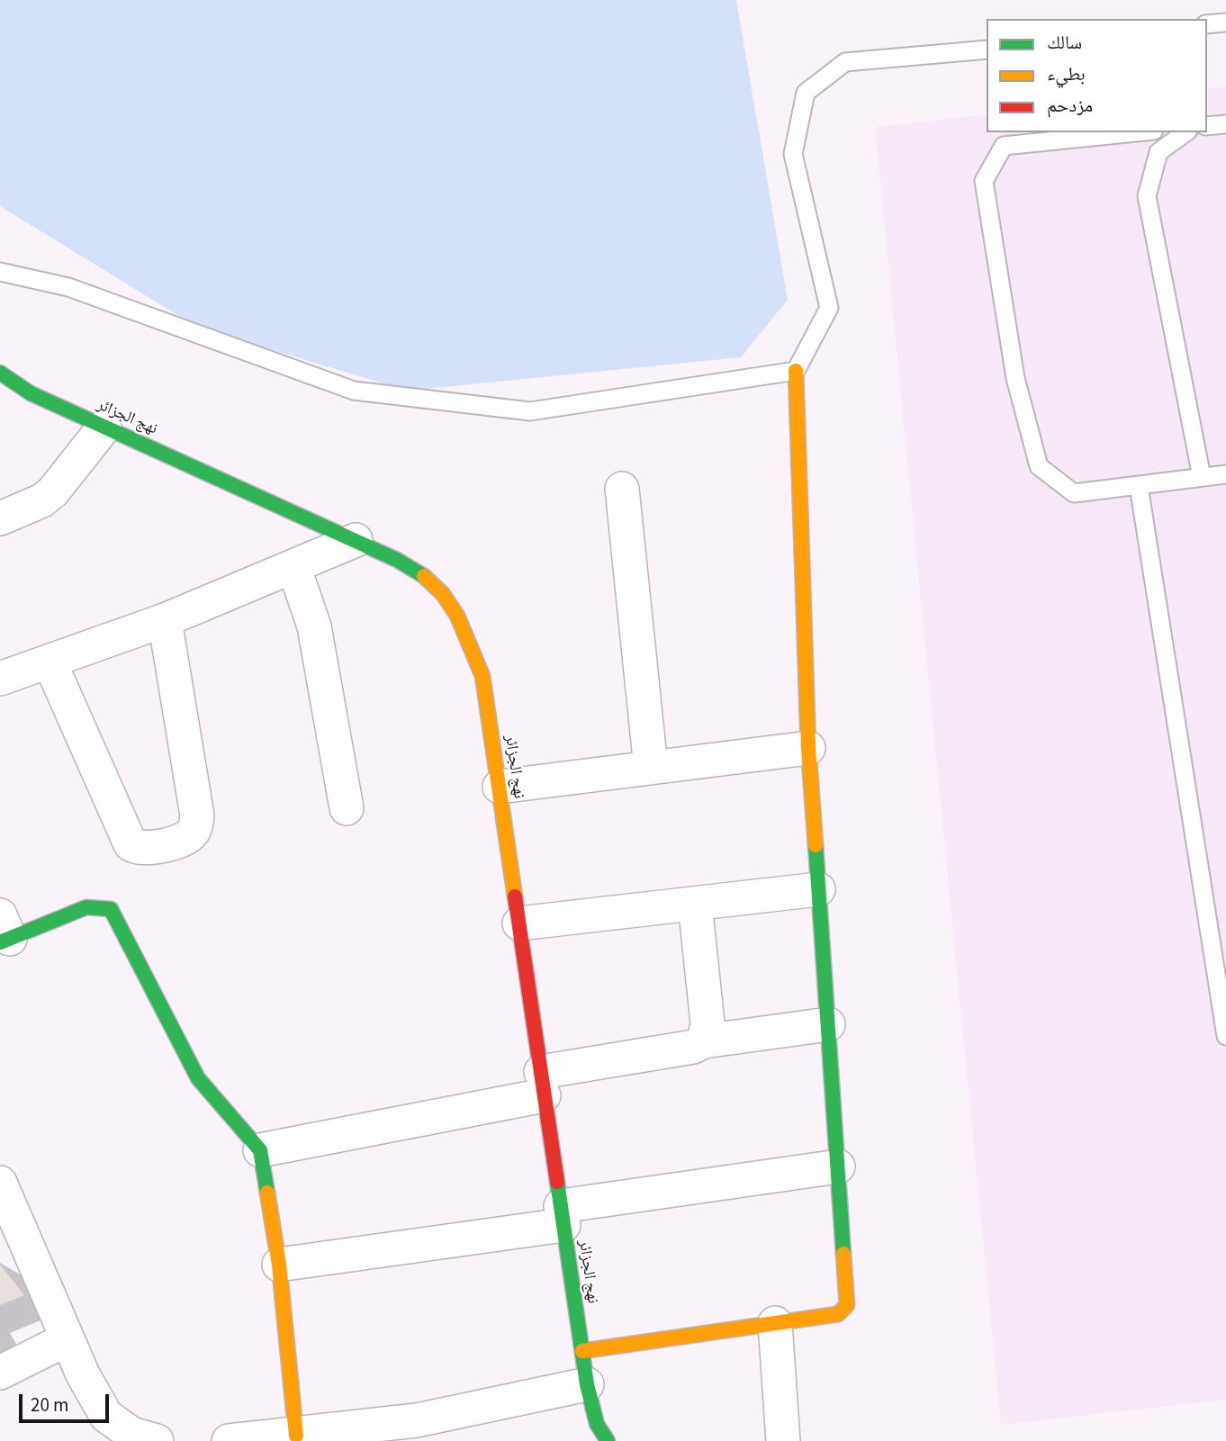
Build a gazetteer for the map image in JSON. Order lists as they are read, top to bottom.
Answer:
{
  "streets": {
    "street": ["نهج الجزائر"]
  },
  "legend": ["سالك", "بطيء", "مزدحم"],
  "scale_bar": "20 m"
}
